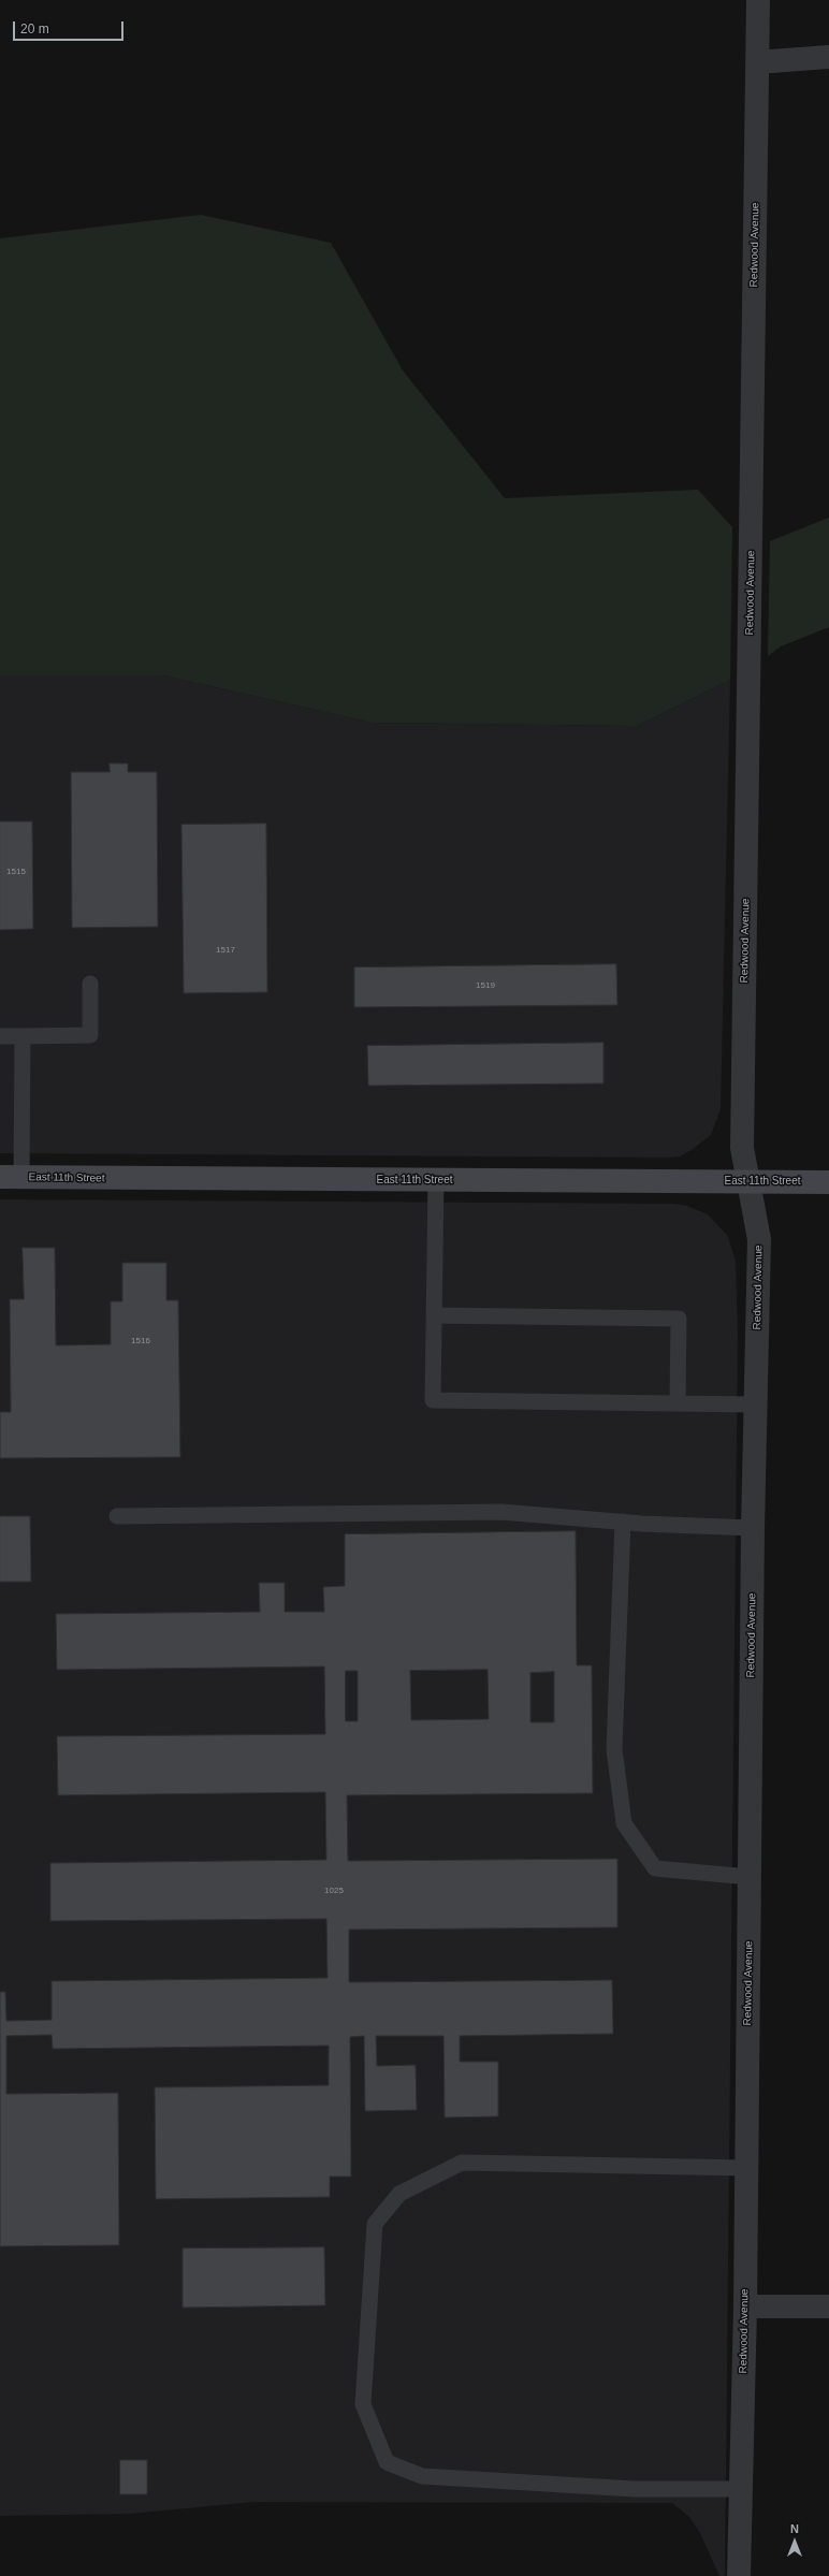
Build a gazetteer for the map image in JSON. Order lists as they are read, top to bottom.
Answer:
{
  "streets": {
    "main road": ["East 11th Street"],
    "street": ["Redwood Avenue"]
  },
  "crossings": [
    ["Redwood Avenue", "East 11th Street"]
  ],
  "house_numbers": [
    "1515",
    "1517",
    "1519",
    "1516",
    "1025"
  ],
  "scale_bar": "20 m",
  "north": "top"
}
